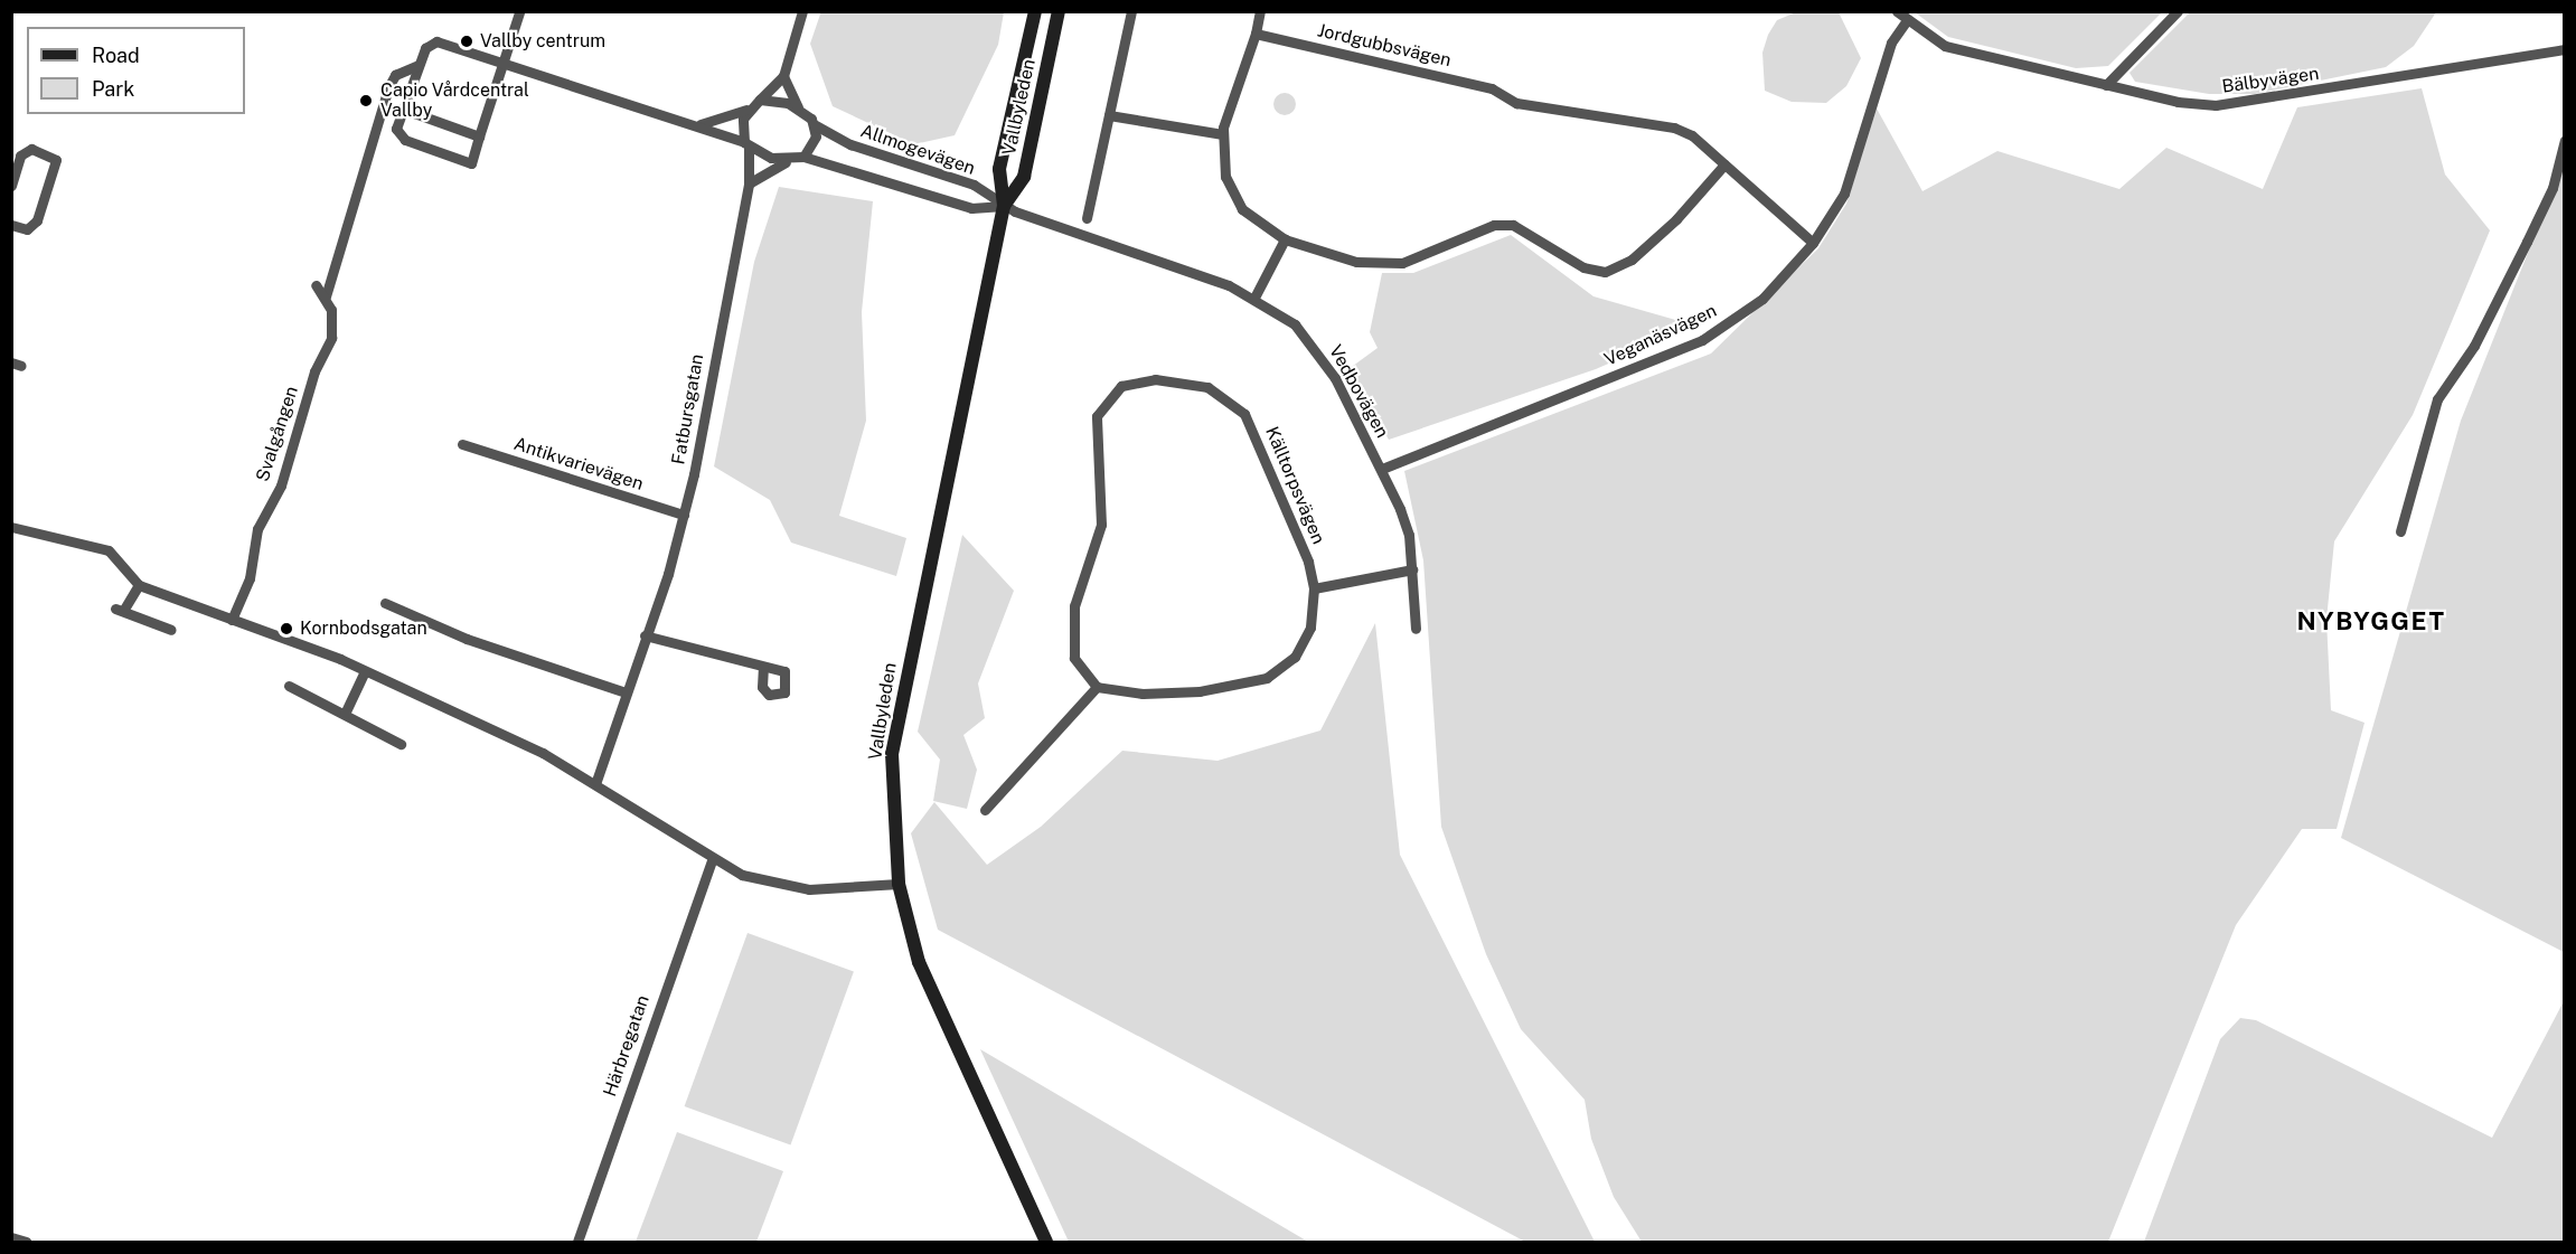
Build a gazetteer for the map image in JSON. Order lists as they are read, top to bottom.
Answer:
{
  "streets": {
    "main road": ["Vallbyleden"],
    "street": [
      "Jordgubbsvägen",
      "Bälbyvägen",
      "Allmogevägen",
      "Veganäsvägen",
      "Vedbovägen",
      "Fatbursgatan",
      "Svalgången",
      "Antikvarievägen",
      "Källtorpsvägen",
      "Härbregatan"
    ]
  },
  "crossings": [
    ["Jordgubbsvägen", "Veganäsvägen"],
    ["Bälbyvägen", "Veganäsvägen"],
    ["Vallbyleden", "Allmogevägen"],
    ["Vallbyleden", "Vedbovägen"],
    ["Allmogevägen", "Vedbovägen"],
    ["Allmogevägen", "Fatbursgatan"],
    ["Veganäsvägen", "Vedbovägen"],
    ["Fatbursgatan", "Antikvarievägen"]
  ],
  "districts": ["NYBYGGET"],
  "places": ["Vallby centrum", "Capio Vårdcentral Vallby", "Kornbodsgatan"],
  "legend": ["Road", "Park"]
}
